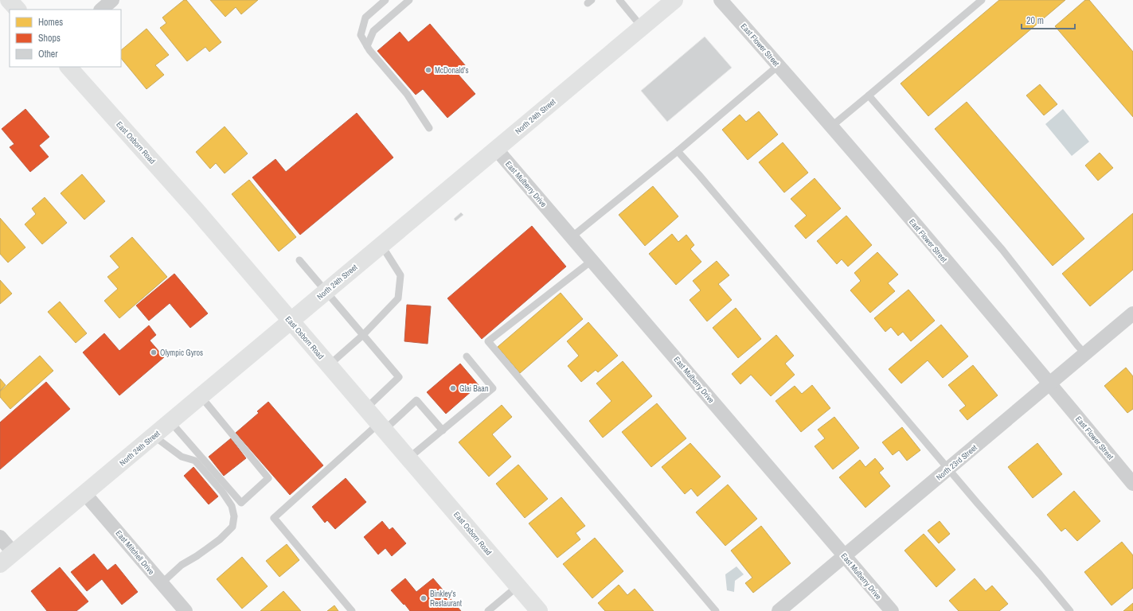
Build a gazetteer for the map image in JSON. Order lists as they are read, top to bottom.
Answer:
{
  "streets": {
    "main road": ["North 24th Street", "East Osborn Road"],
    "street": [
      "East Flower Street",
      "East Mulberry Drive",
      "North 23rd Street",
      "East Mitchell Drive"
    ]
  },
  "crossings": [
    ["East Flower Street", "North 23rd Street"],
    ["North 24th Street", "East Osborn Road"],
    ["North 24th Street", "East Mulberry Drive"],
    ["North 24th Street", "East Mitchell Drive"],
    ["East Mulberry Drive", "North 23rd Street"]
  ],
  "places": [
    "McDonald's",
    "Olympic Gyros",
    "Glai Baan",
    "Binkley's Restaurant"
  ],
  "legend": ["Homes", "Shops", "Other"],
  "scale_bar": "20 m"
}
